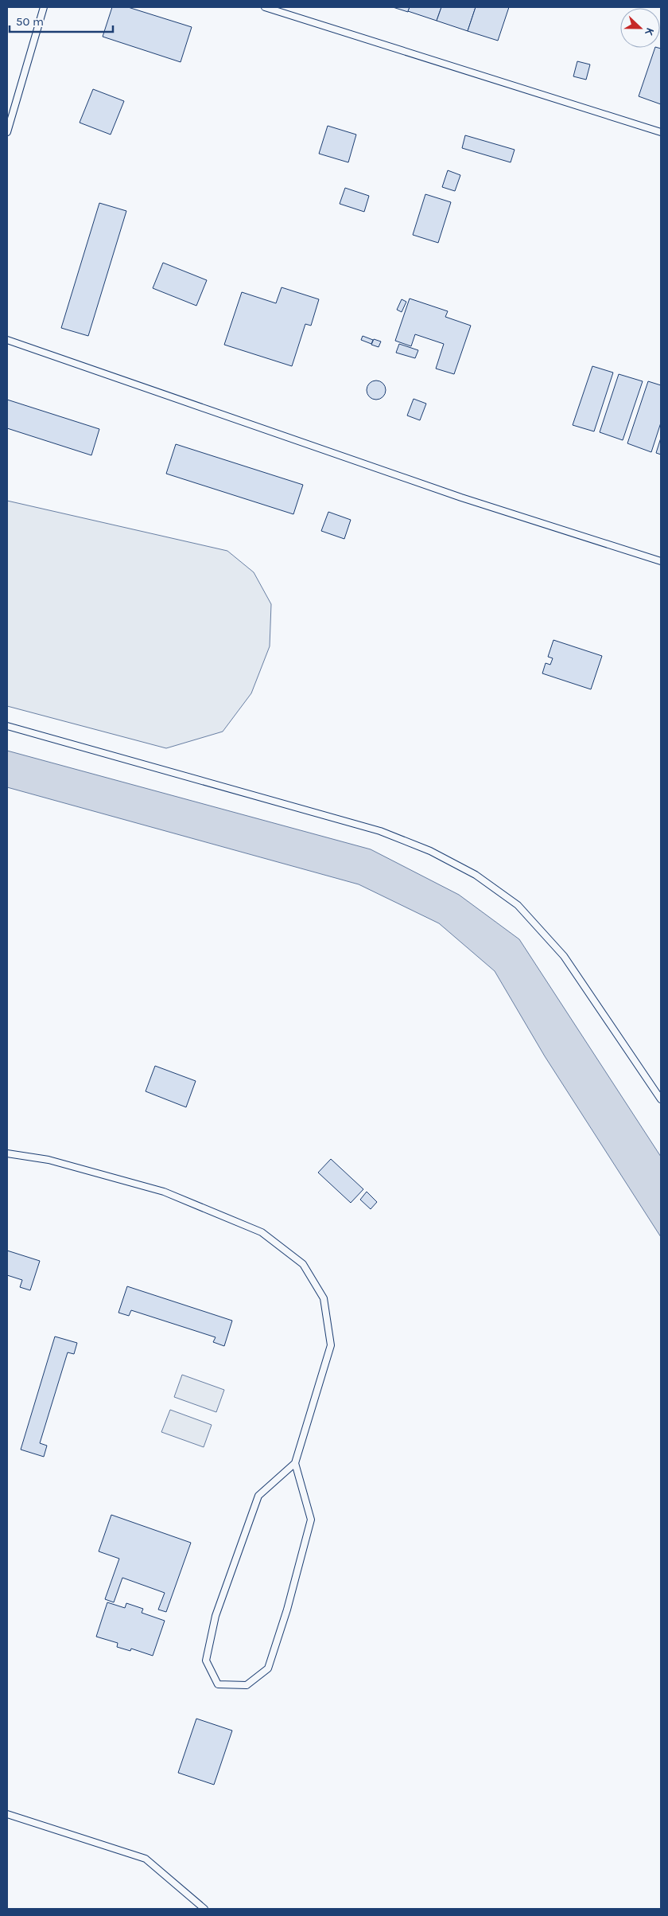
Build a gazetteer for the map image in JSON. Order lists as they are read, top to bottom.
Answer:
{
  "scale_bar": "50 m",
  "north": "right"
}
